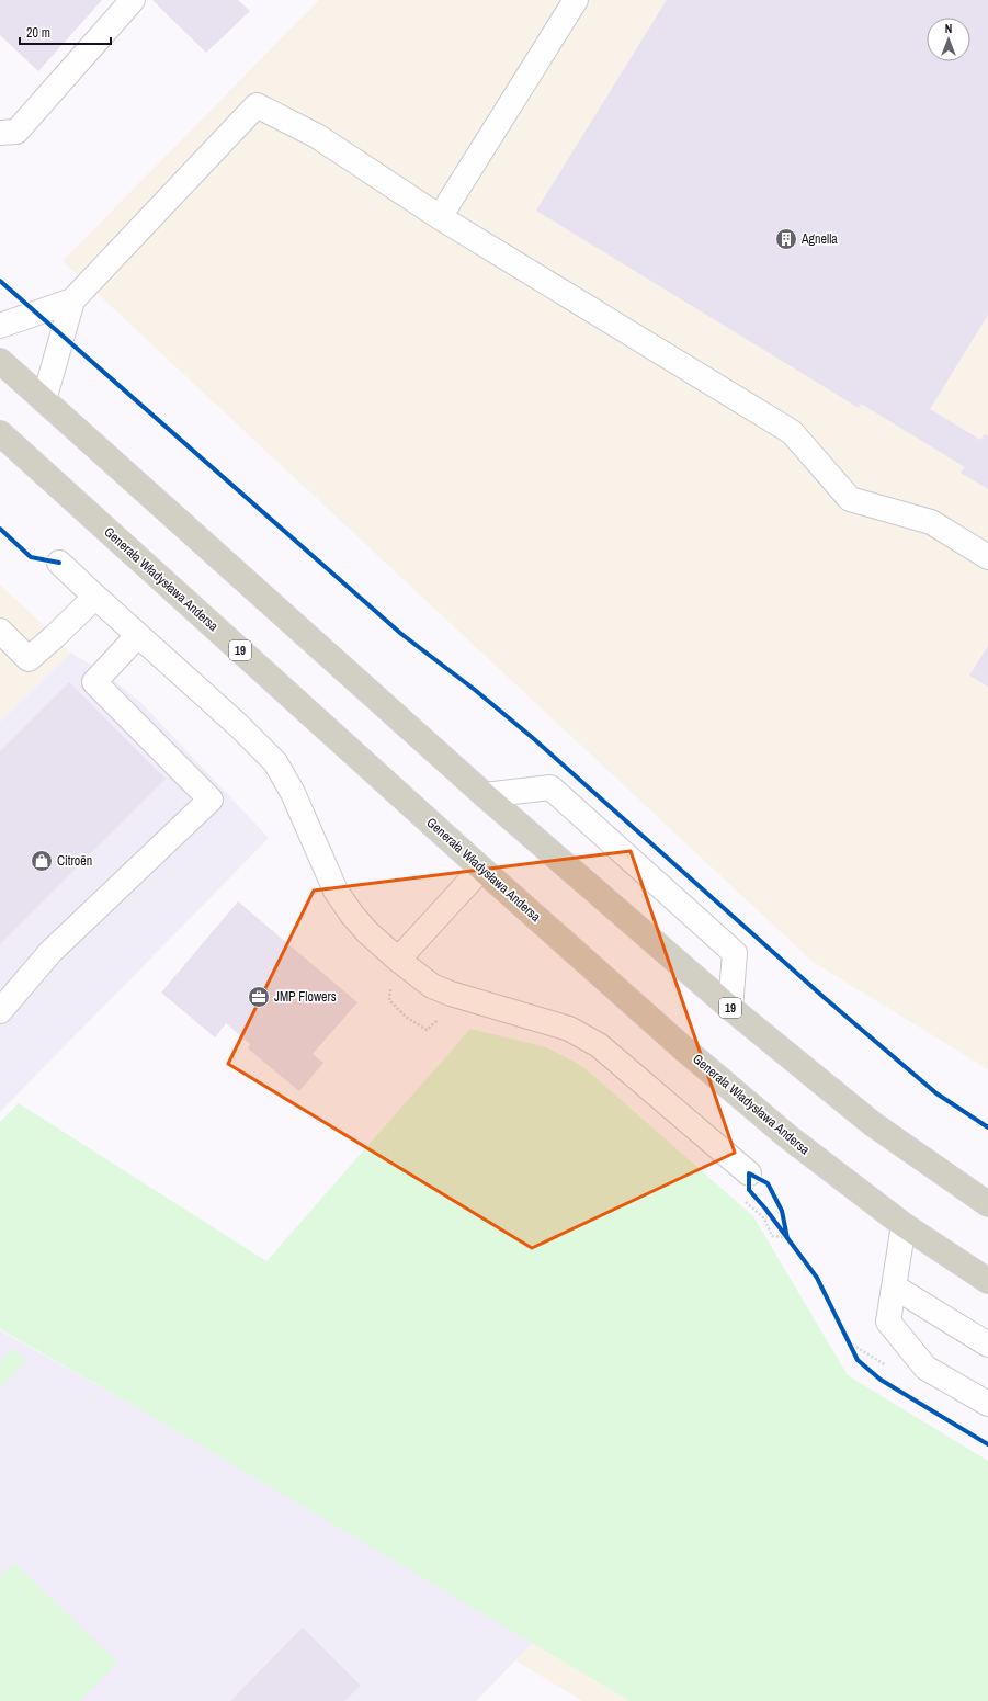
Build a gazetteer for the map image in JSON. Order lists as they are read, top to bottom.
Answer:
{
  "streets": {
    "highway": ["Generała Władysława Andersa", "19"]
  },
  "places": {
    "building": ["Agnella"],
    "shop": ["Citroën"],
    "office": ["JMP Flowers"]
  },
  "scale_bar": "20 m",
  "north": "top"
}
